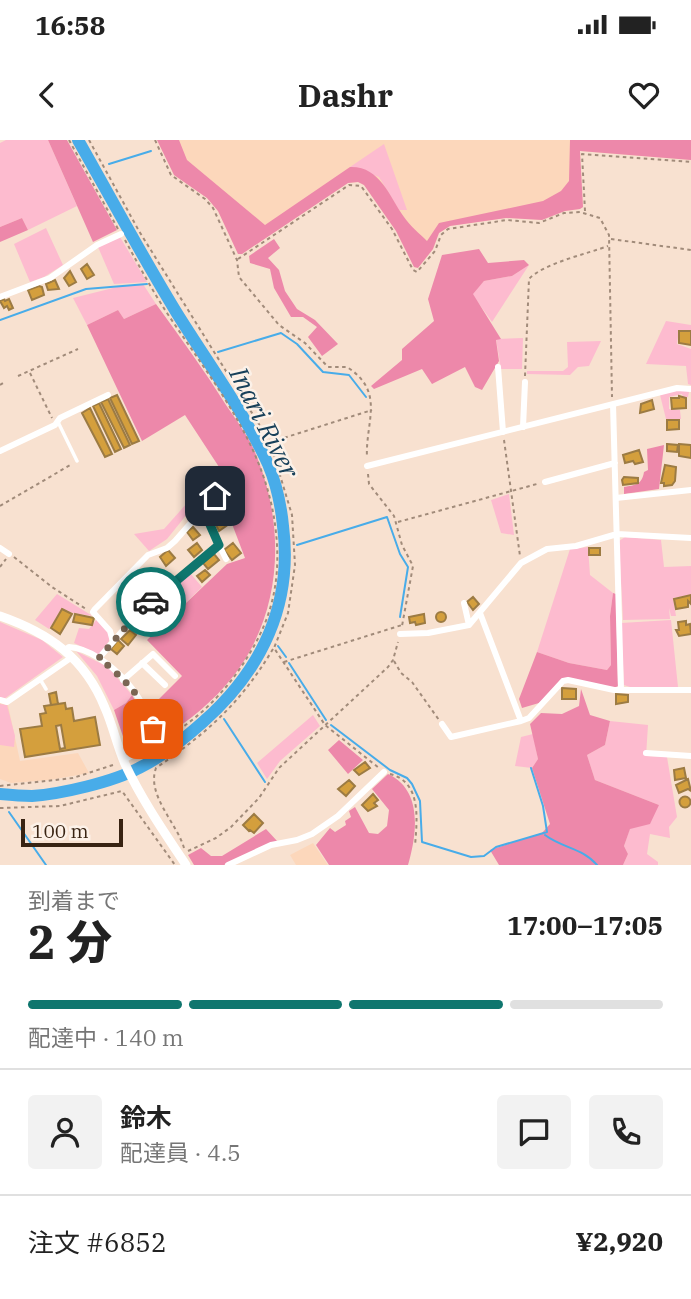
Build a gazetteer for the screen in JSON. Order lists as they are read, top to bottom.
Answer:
{
  "water": ["Inari River"],
  "scale_bar": "100 m",
  "page": {
    "status": "16:58",
    "header": "Dashr",
    "scale": "100 m",
    "heading": ["2 分", "到着まで", "17:00–17:05"],
    "panel": [
      "鈴木",
      "配達員 · 4.5",
      "注文 #6852",
      "¥2,920"
    ],
    "bar": "配達中 · 140 m"
  }
}
